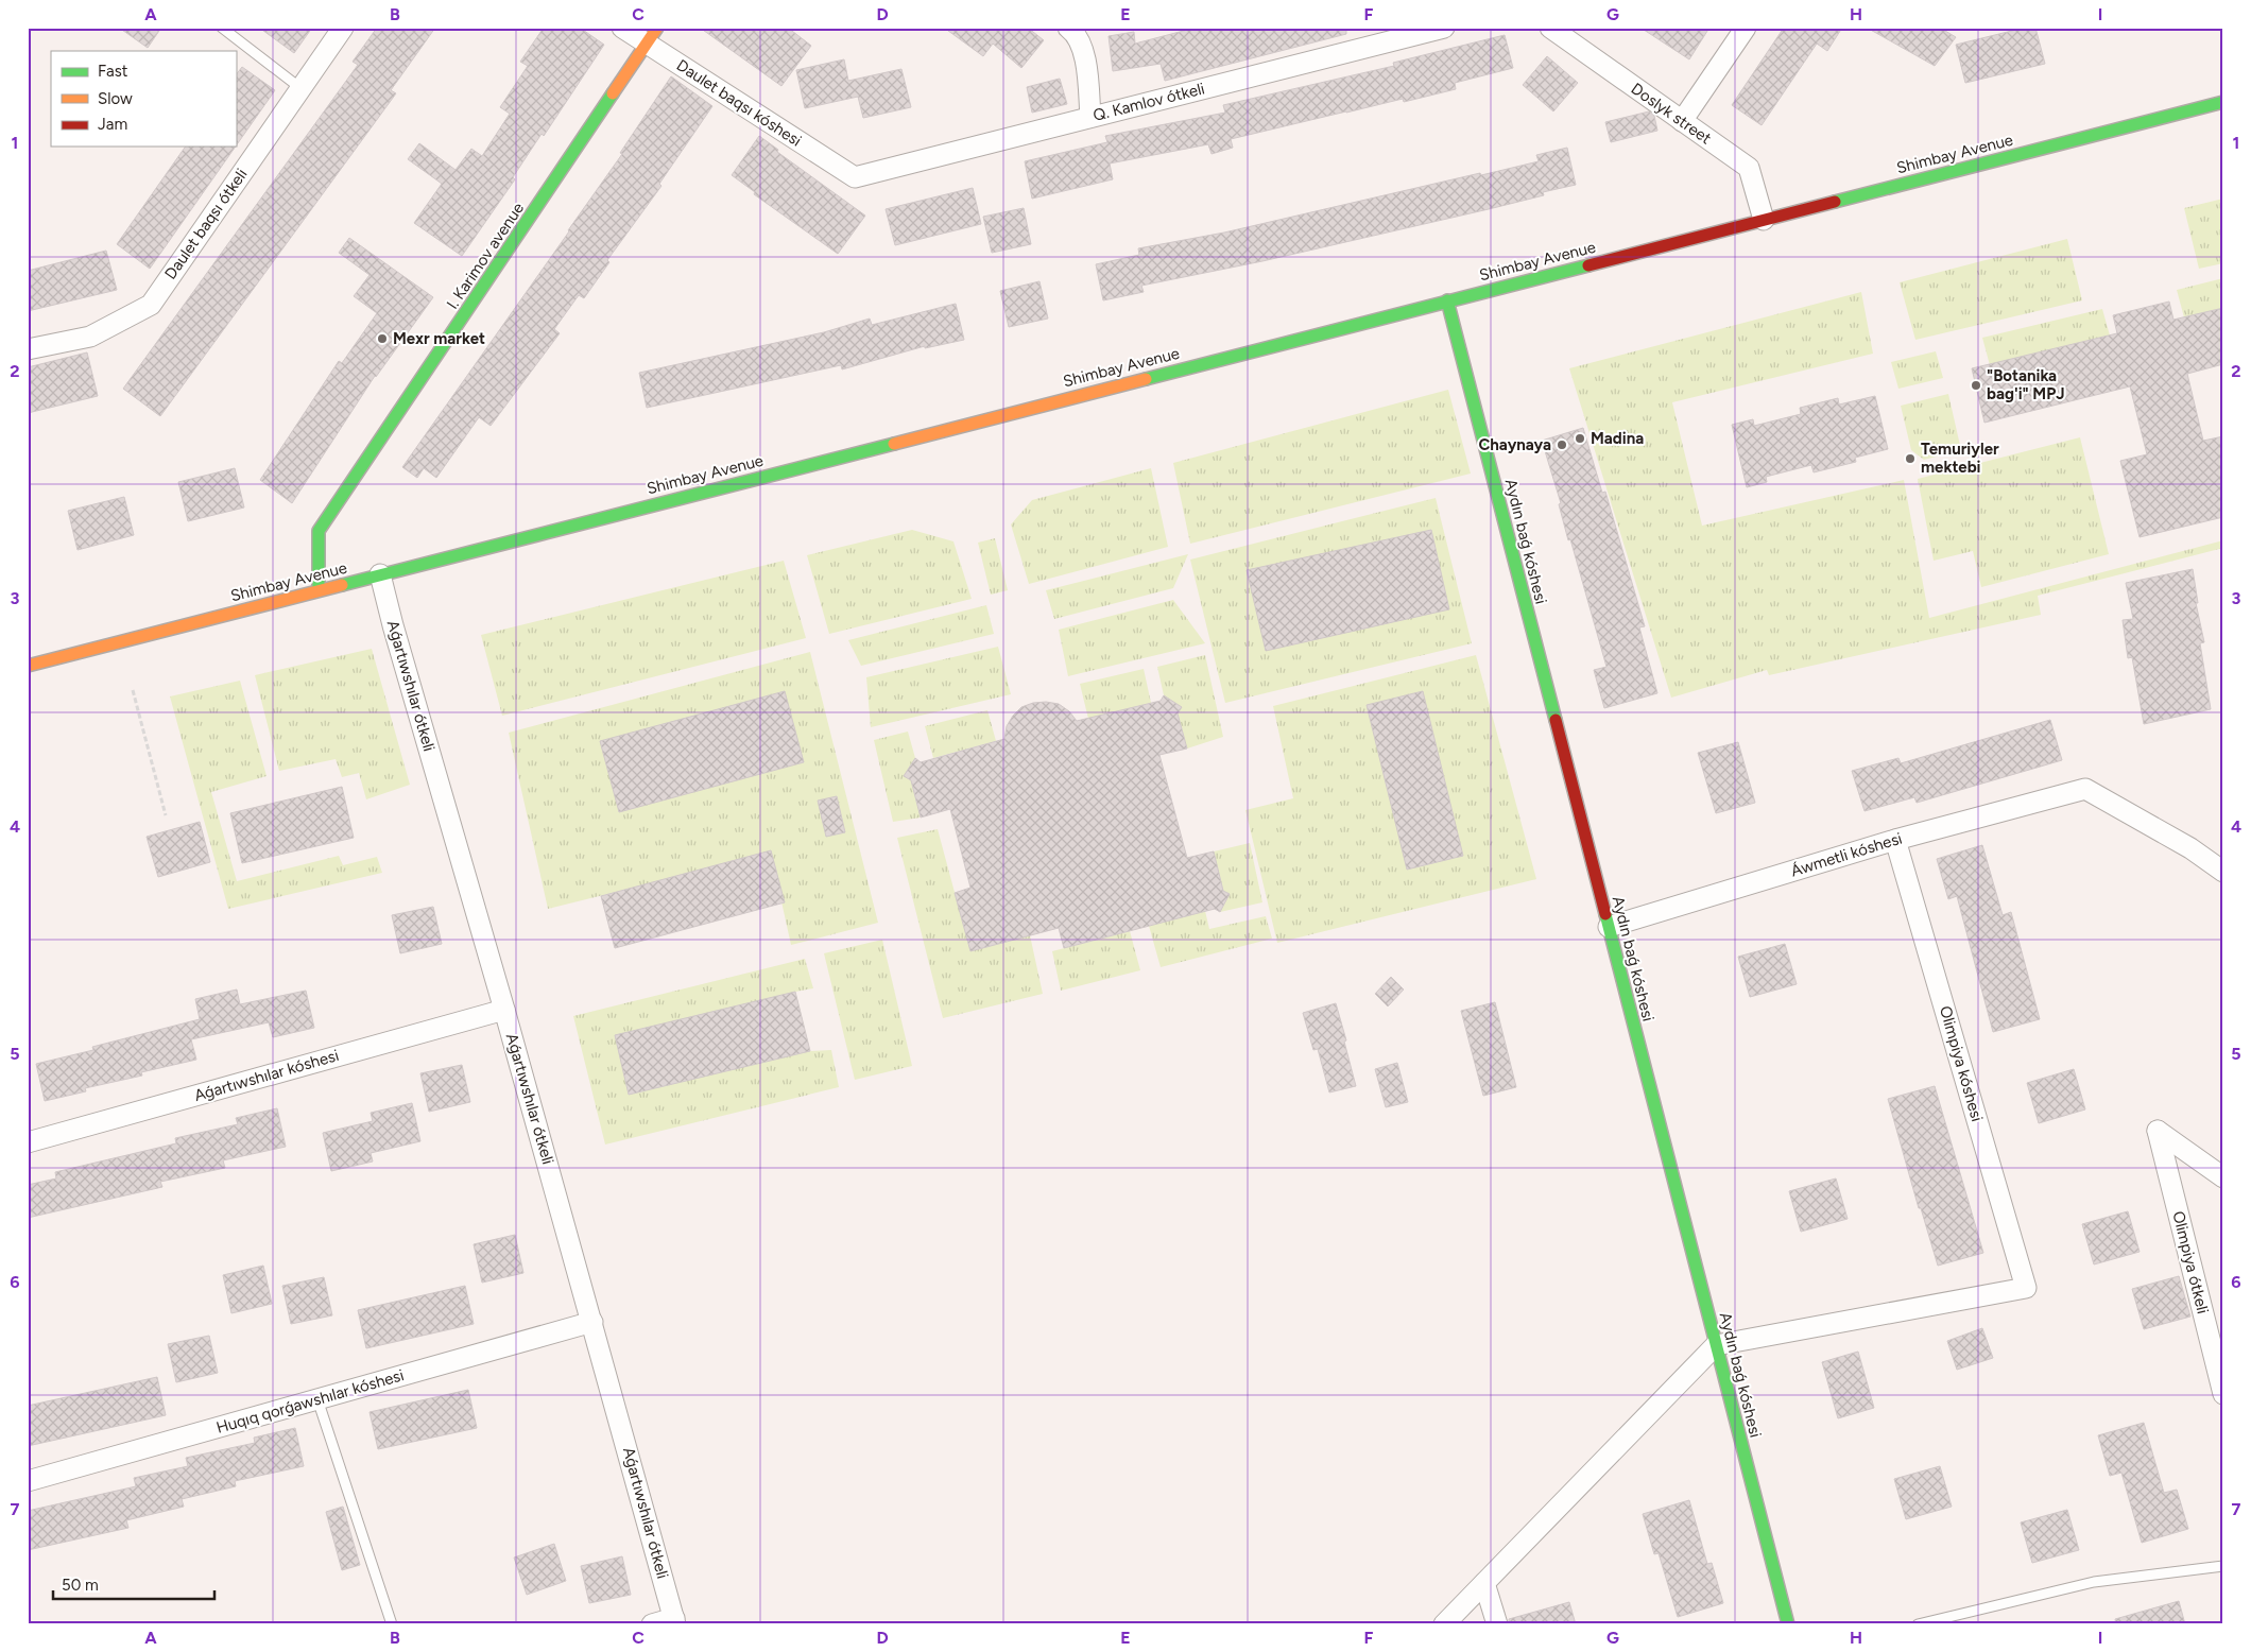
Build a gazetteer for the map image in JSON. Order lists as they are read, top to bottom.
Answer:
{
  "streets": {
    "main road": ["Shimbay Avenue", "I. Karimov avenue", "Aydın baǵ kóshesi"],
    "street": [
      "Q. Kamlov ótkeli",
      "Daulet baqsı kóshesi",
      "Doslyk street",
      "Daulet baqsı ótkeli",
      "Aǵartıwshılar ótkeli",
      "Áwmetli kóshesi",
      "Olimpiya kóshesi",
      "Aǵartıwshılar kóshesi",
      "Olimpiya ótkeli",
      "Huqıq qorǵawshılar kóshesi"
    ]
  },
  "crossings": [
    ["Q. Kamlov ótkeli", "Daulet baqsı kóshesi"],
    ["Daulet baqsı kóshesi", "I. Karimov avenue"],
    ["Doslyk street", "Shimbay Avenue"],
    ["Shimbay Avenue", "I. Karimov avenue"],
    ["Shimbay Avenue", "Aydın baǵ kóshesi"],
    ["Shimbay Avenue", "Aǵartıwshılar ótkeli"],
    ["Aydın baǵ kóshesi", "Áwmetli kóshesi"],
    ["Aydın baǵ kóshesi", "Olimpiya kóshesi"],
    ["Aǵartıwshılar ótkeli", "Aǵartıwshılar kóshesi"],
    ["Aǵartıwshılar ótkeli", "Huqıq qorǵawshılar kóshesi"],
    ["Áwmetli kóshesi", "Olimpiya kóshesi"]
  ],
  "places": [
    "Mexr market",
    "\"Botanika bag'i\" MPJ",
    "Madina",
    "Chaynaya",
    "Temuriyler mektebi"
  ],
  "legend": ["Fast", "Slow", "Jam"],
  "scale_bar": "50 m",
  "grid": {
    "columns": [
      "A",
      "B",
      "C",
      "D",
      "E",
      "F",
      "G",
      "H",
      "I"
    ],
    "rows": [
      "1",
      "2",
      "3",
      "4",
      "5",
      "6",
      "7"
    ]
  }
}
